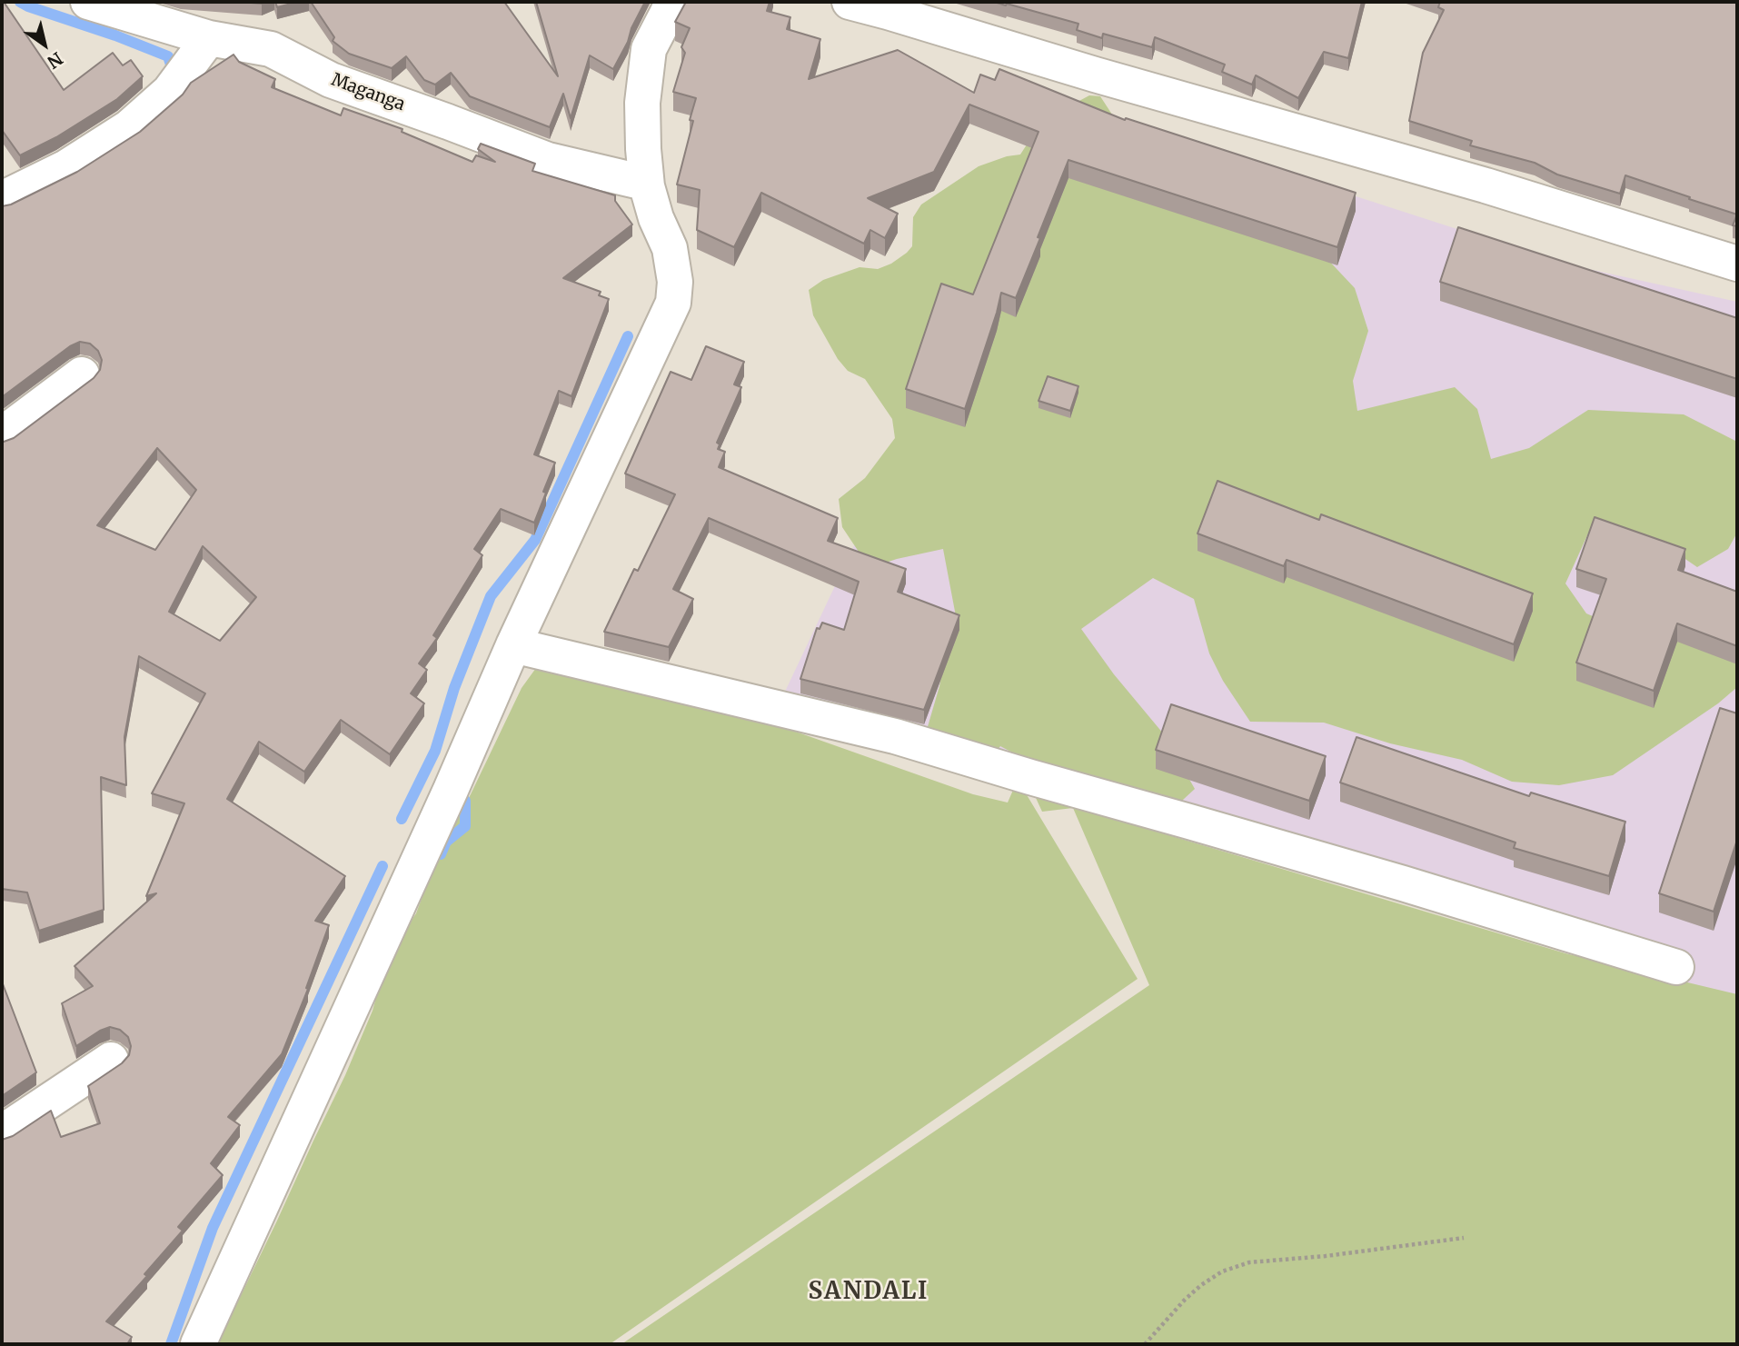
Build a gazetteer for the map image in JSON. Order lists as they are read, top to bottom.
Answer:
{
  "streets": {
    "street": ["Maganga"]
  },
  "districts": ["SANDALI"],
  "north": "bottom right"
}
